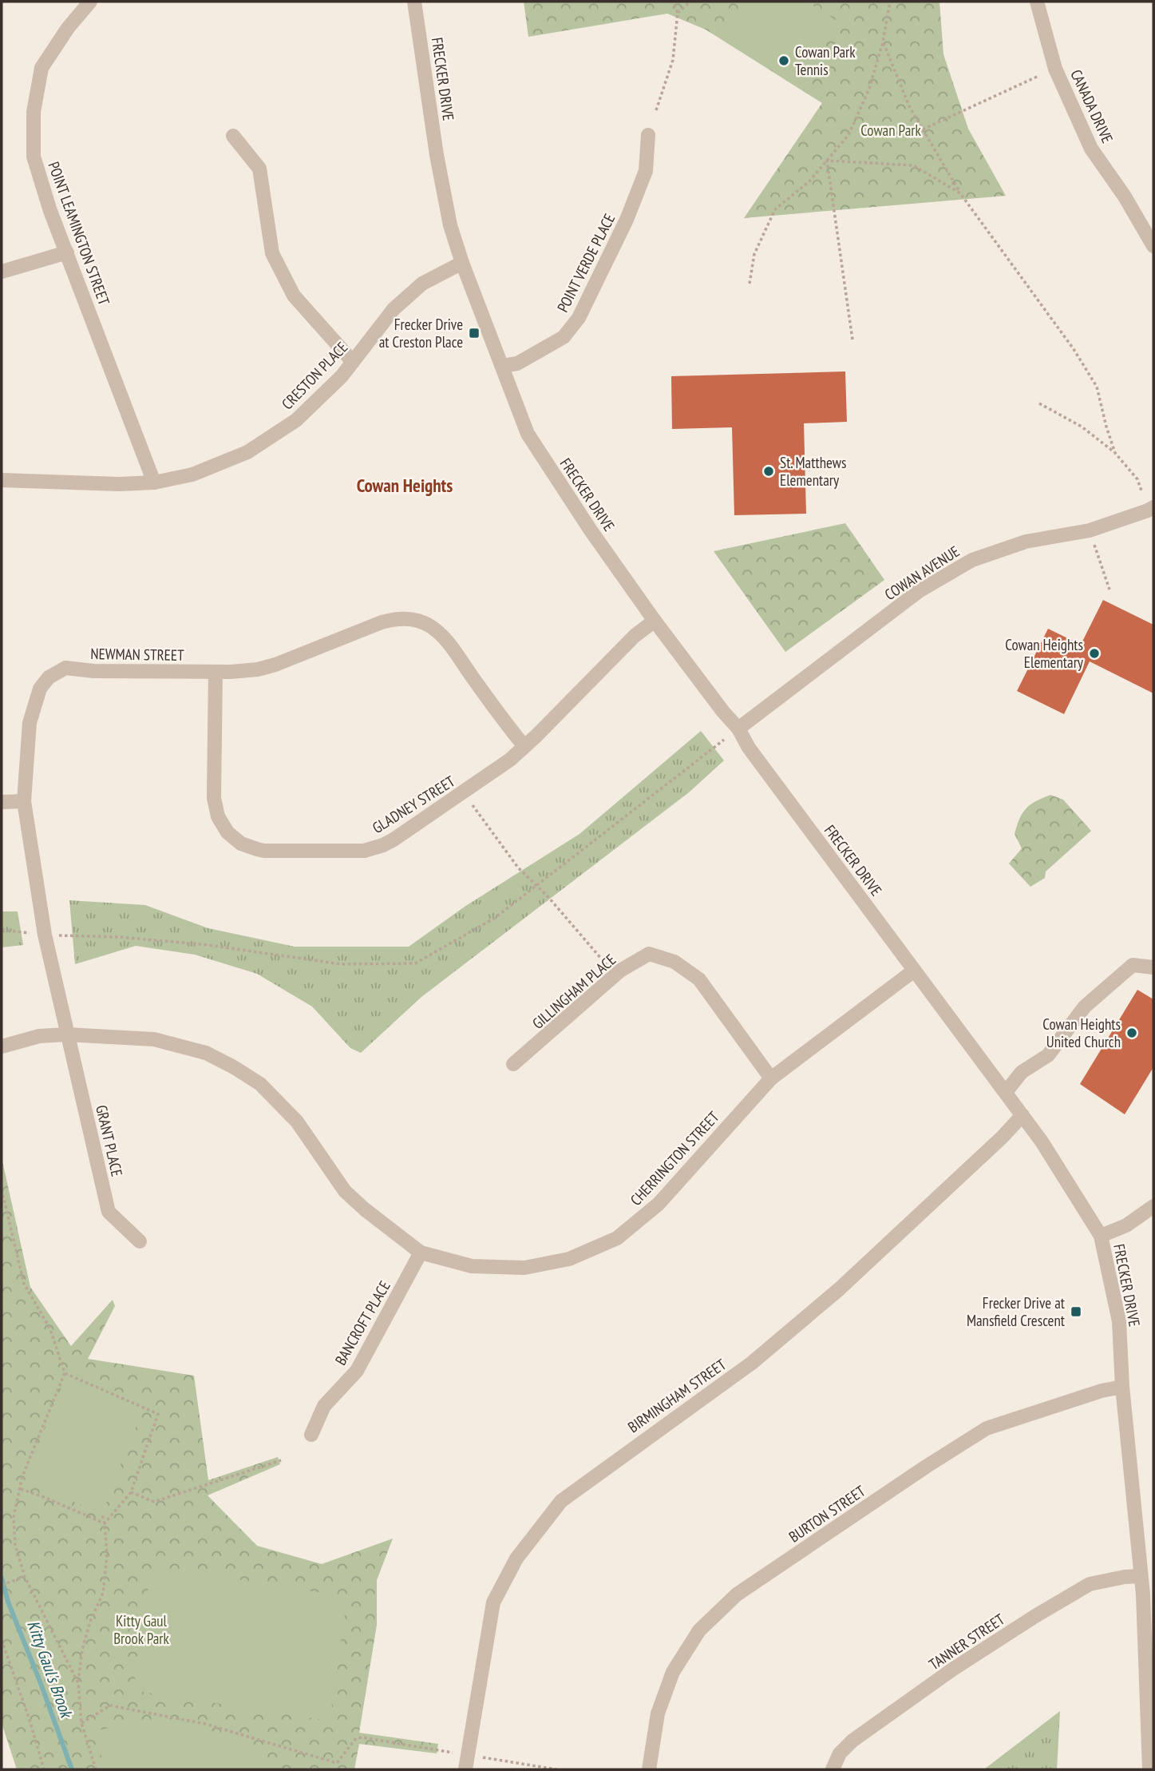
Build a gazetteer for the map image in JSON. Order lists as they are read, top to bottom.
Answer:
{
  "streets": {
    "street": [
      "FRECKER DRIVE",
      "CANADA DRIVE",
      "POINT LEAMINGTON STREET",
      "POINT VERDE PLACE",
      "CRESTON PLACE",
      "COWAN AVENUE",
      "NEWMAN STREET",
      "GLADNEY STREET",
      "GILLINGHAM PLACE",
      "GRANT PLACE",
      "CHERRINGTON STREET",
      "BANCROFT PLACE",
      "BIRMINGHAM STREET",
      "BURTON STREET",
      "TANNER STREET"
    ]
  },
  "crossings": [
    ["FRECKER DRIVE", "POINT VERDE PLACE"],
    ["FRECKER DRIVE", "CRESTON PLACE"],
    ["FRECKER DRIVE", "COWAN AVENUE"],
    ["FRECKER DRIVE", "GLADNEY STREET"],
    ["FRECKER DRIVE", "CHERRINGTON STREET"],
    ["FRECKER DRIVE", "BIRMINGHAM STREET"],
    ["FRECKER DRIVE", "BURTON STREET"],
    ["FRECKER DRIVE", "TANNER STREET"],
    ["POINT LEAMINGTON STREET", "CRESTON PLACE"],
    ["NEWMAN STREET", "GLADNEY STREET"],
    ["NEWMAN STREET", "GRANT PLACE"],
    ["NEWMAN STREET", "CHERRINGTON STREET"],
    ["GILLINGHAM PLACE", "CHERRINGTON STREET"],
    ["GRANT PLACE", "CHERRINGTON STREET"],
    ["CHERRINGTON STREET", "BANCROFT PLACE"]
  ],
  "districts": ["Cowan Heights"],
  "water": ["Kitty Gaul's Brook"],
  "parks": ["Cowan Park", "Kitty Gaul Brook Park"],
  "places": {
    "other": [
      "Cowan Park Tennis",
      "St. Matthews Elementary",
      "Cowan Heights Elementary",
      "Cowan Heights United Church"
    ],
    "transit": ["Frecker Drive at Creston Place", "Frecker Drive at Mansfield Crescent"]
  }
}
